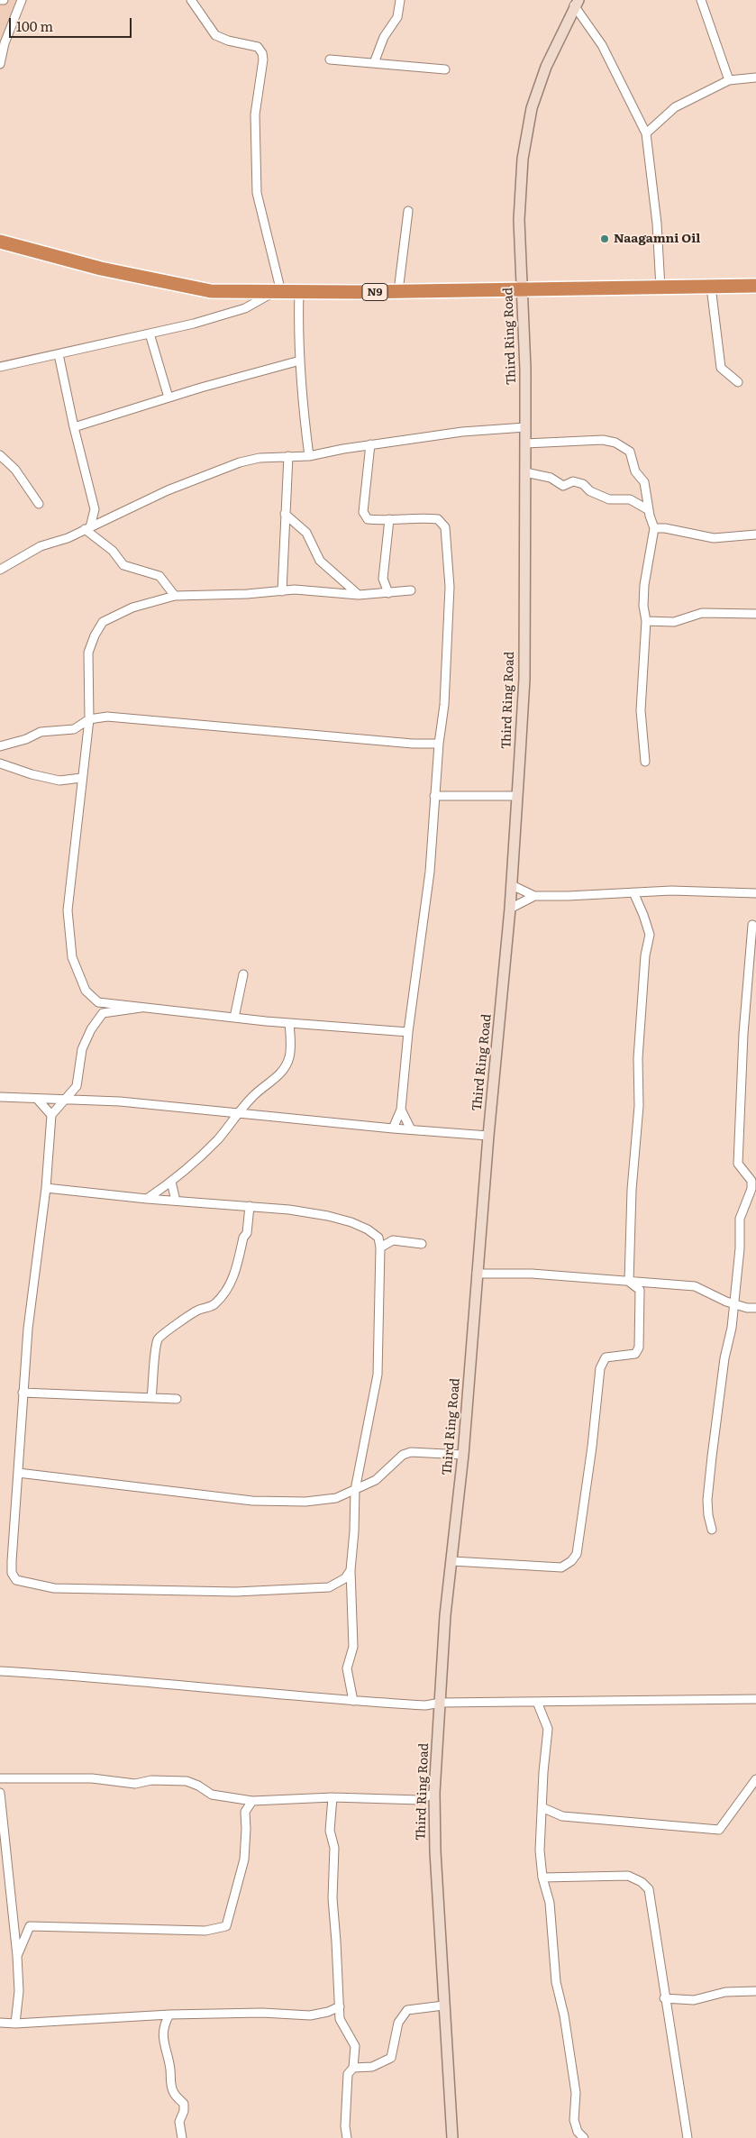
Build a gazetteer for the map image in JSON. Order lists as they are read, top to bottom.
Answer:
{
  "streets": {
    "highway": ["N9"],
    "street": ["Third Ring Road"]
  },
  "crossings": [
    ["N9", "Third Ring Road"]
  ],
  "places": ["Naagamni Oil"],
  "scale_bar": "100 m"
}
